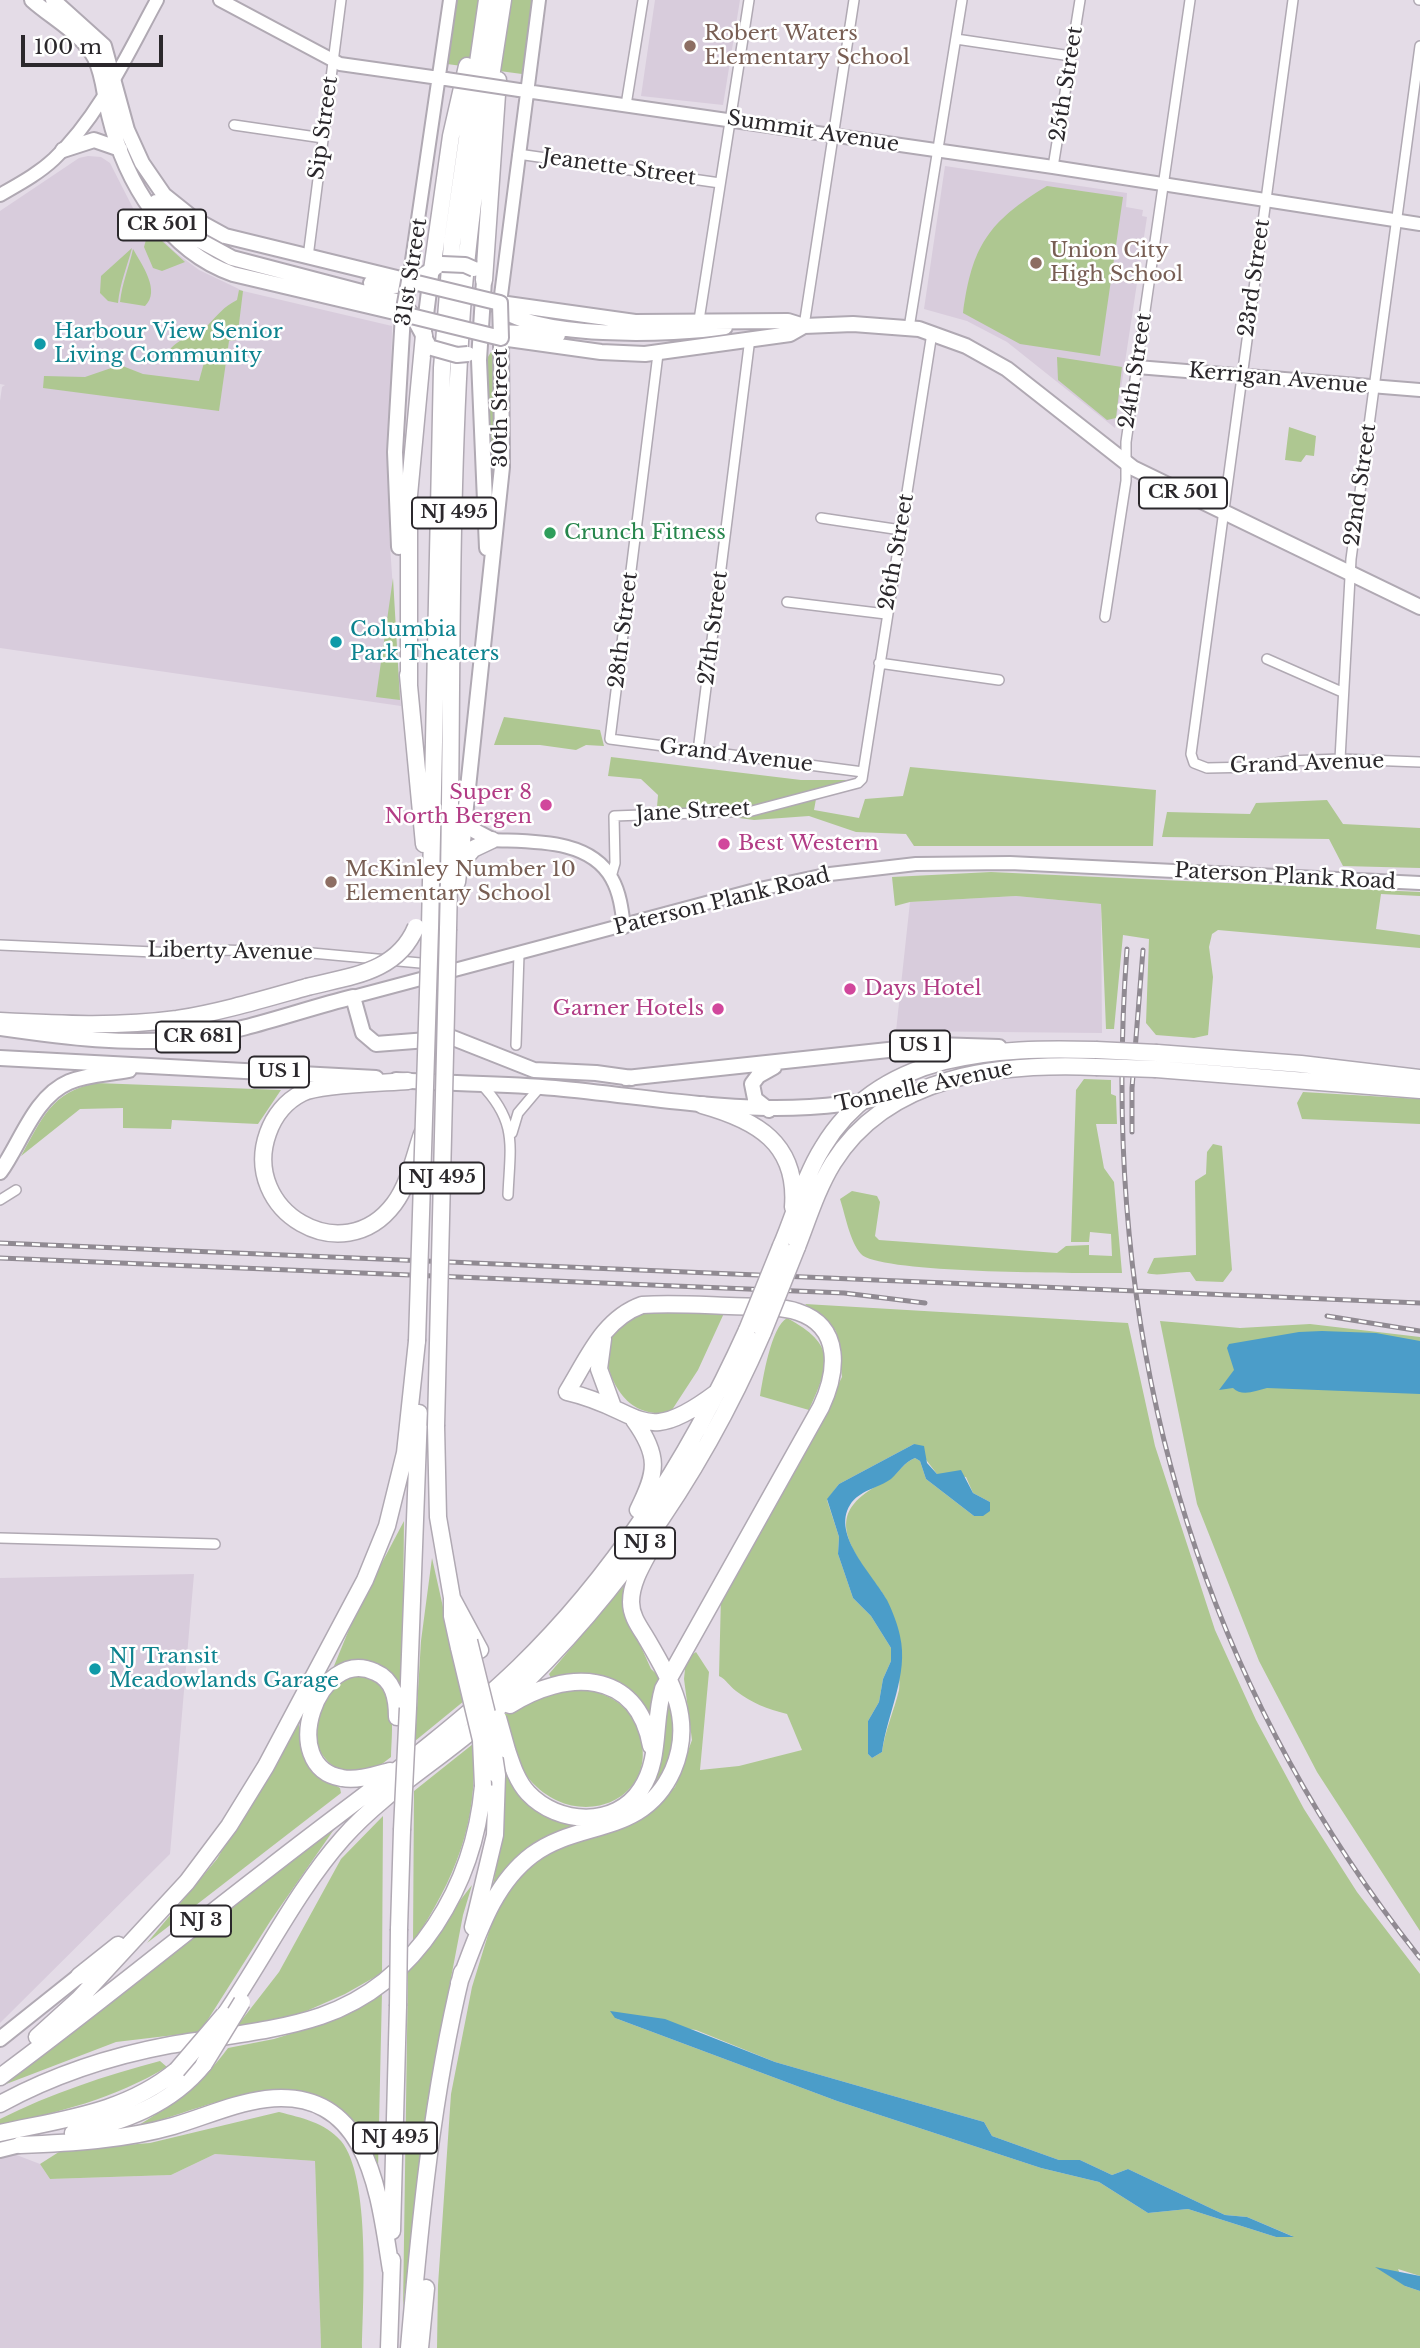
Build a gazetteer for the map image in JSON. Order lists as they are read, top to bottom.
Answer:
{
  "streets": {
    "highway": [
      "NJ 495",
      "US 1",
      "Tonnelle Avenue",
      "NJ 3"
    ],
    "main road": [
      "Summit Avenue",
      "CR 501",
      "31st Street",
      "Kerrigan Avenue",
      "30th Street",
      "Paterson Plank Road",
      "CR 681"
    ],
    "street": [
      "25th Street",
      "Sip Street",
      "Jeanette Street",
      "23rd Street",
      "24th Street",
      "22nd Street",
      "26th Street",
      "27th Street",
      "28th Street",
      "Grand Avenue",
      "Jane Street",
      "Liberty Avenue"
    ]
  },
  "crossings": [
    ["25th Street", "Summit Avenue"],
    ["Sip Street", "Summit Avenue"],
    ["Sip Street", "CR 501"],
    ["Summit Avenue", "31st Street"],
    ["Summit Avenue", "23rd Street"],
    ["Summit Avenue", "24th Street"],
    ["Summit Avenue", "30th Street"],
    ["Summit Avenue", "22nd Street"],
    ["Jeanette Street", "30th Street"],
    ["CR 501", "31st Street"],
    ["CR 501", "23rd Street"],
    ["CR 501", "24th Street"],
    ["CR 501", "30th Street"],
    ["CR 501", "22nd Street"],
    ["CR 501", "26th Street"],
    ["CR 501", "27th Street"],
    ["CR 501", "28th Street"],
    ["23rd Street", "Kerrigan Avenue"],
    ["23rd Street", "Grand Avenue"],
    ["24th Street", "Kerrigan Avenue"],
    ["Kerrigan Avenue", "22nd Street"],
    ["22nd Street", "Grand Avenue"],
    ["26th Street", "Grand Avenue"],
    ["26th Street", "Jane Street"],
    ["27th Street", "Grand Avenue"],
    ["28th Street", "Grand Avenue"],
    ["Grand Avenue", "Jane Street"],
    ["Paterson Plank Road", "Liberty Avenue"],
    ["Tonnelle Avenue", "NJ 3"]
  ],
  "places": [
    "Robert Waters Elementary School",
    "Union City High School",
    "Harbour View Senior Living Community",
    "Crunch Fitness",
    "Columbia Park Theaters",
    "Super 8 North Bergen",
    "Best Western",
    "McKinley Number 10 Elementary School",
    "Days Hotel",
    "Garner Hotels",
    "NJ Transit Meadowlands Garage"
  ],
  "scale_bar": "100 m"
}
